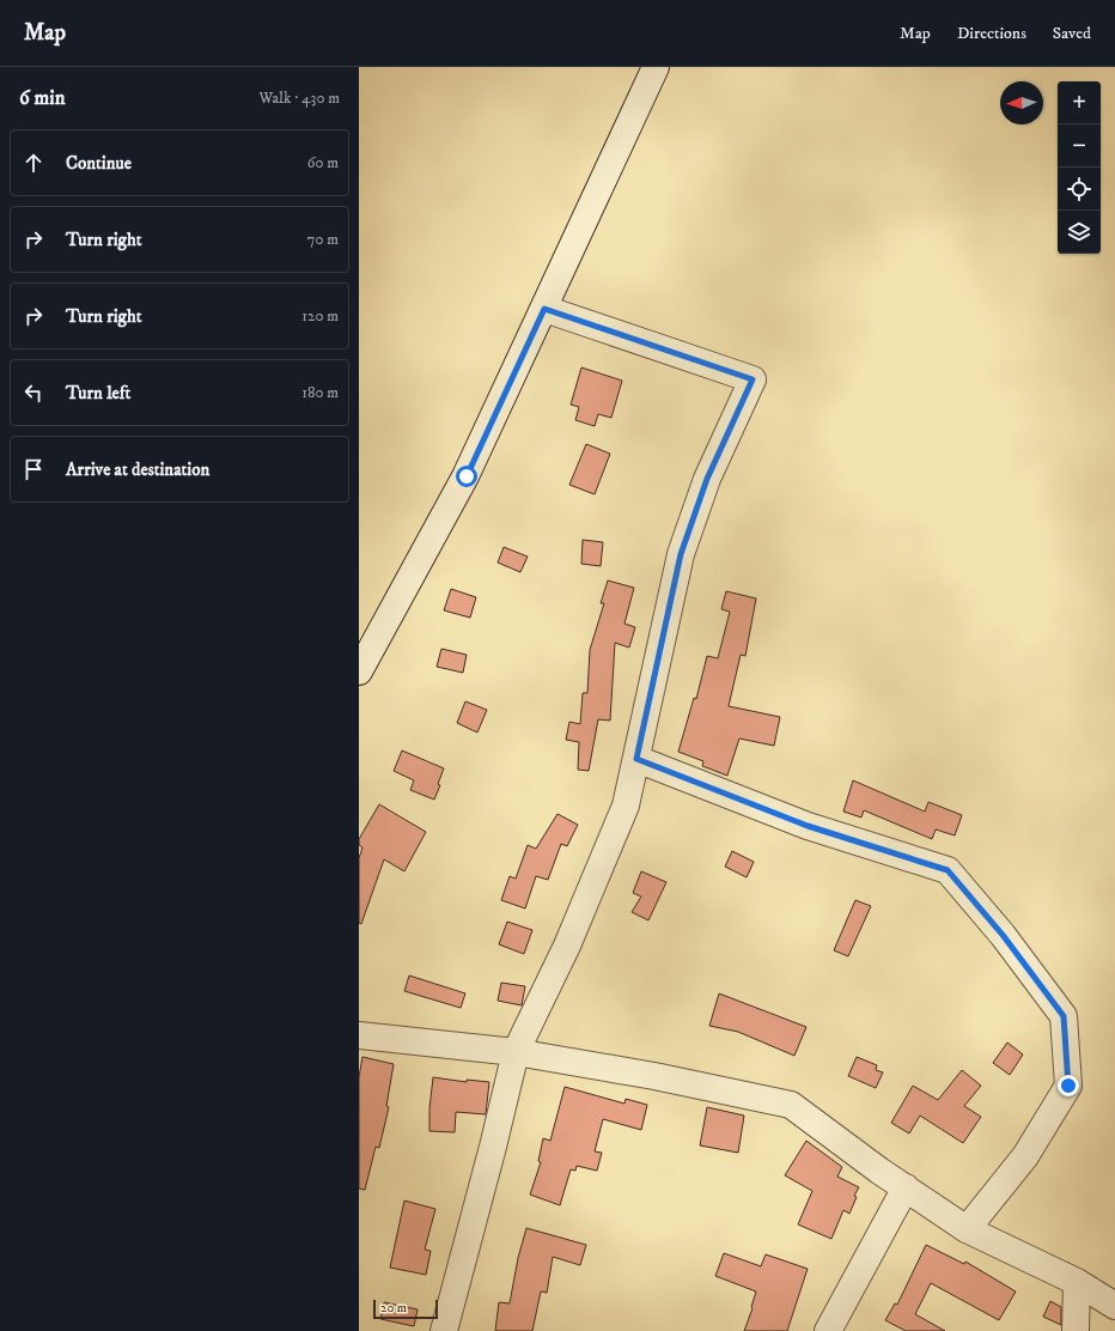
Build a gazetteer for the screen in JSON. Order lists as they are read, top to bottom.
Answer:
{
  "scale_bar": "20 m",
  "north": "left",
  "page": {
    "header": "Map",
    "nav": ["Map", "Directions", "Saved"],
    "heading": ["6 min", "Walk · 430 m"],
    "map_buttons": ["+", "−"],
    "list": [
      ["Continue", "60 m"],
      ["Turn right", "70 m"],
      ["Turn right", "120 m"],
      ["Turn left", "180 m"],
      "Arrive at destination"
    ],
    "scale": "20 m"
  }
}
